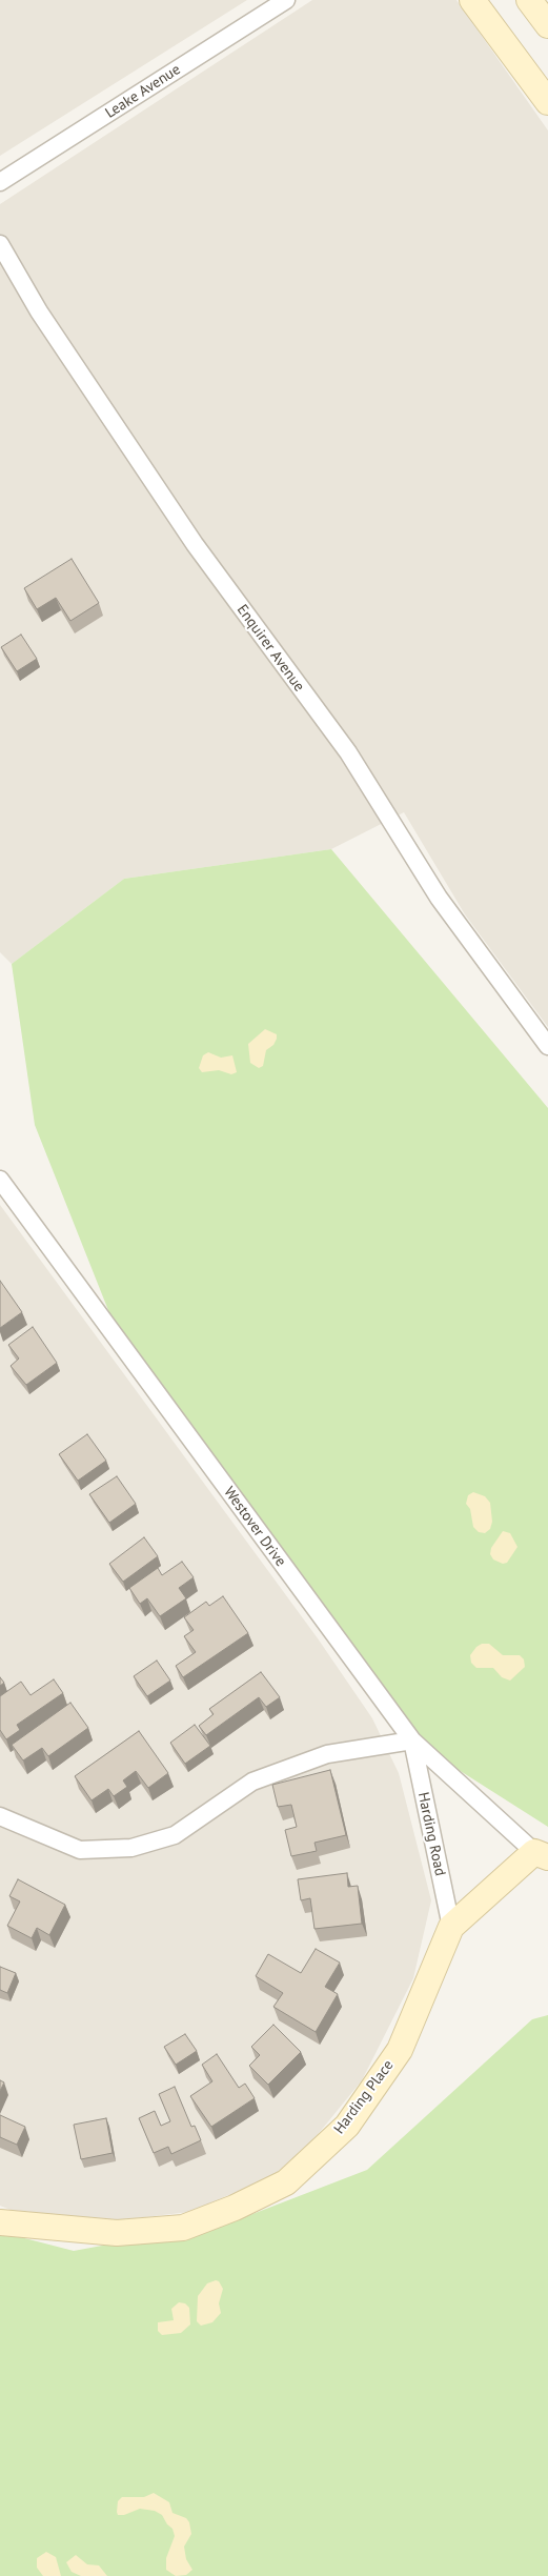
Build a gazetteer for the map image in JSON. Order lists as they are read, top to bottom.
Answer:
{
  "streets": {
    "main road": ["Harding Place"],
    "street": [
      "Leake Avenue",
      "Enquirer Avenue",
      "Westover Drive",
      "Harding Road"
    ]
  },
  "crossings": [
    ["Westover Drive", "Harding Road"],
    ["Westover Drive", "Harding Place"],
    ["Harding Road", "Harding Place"]
  ]
}
